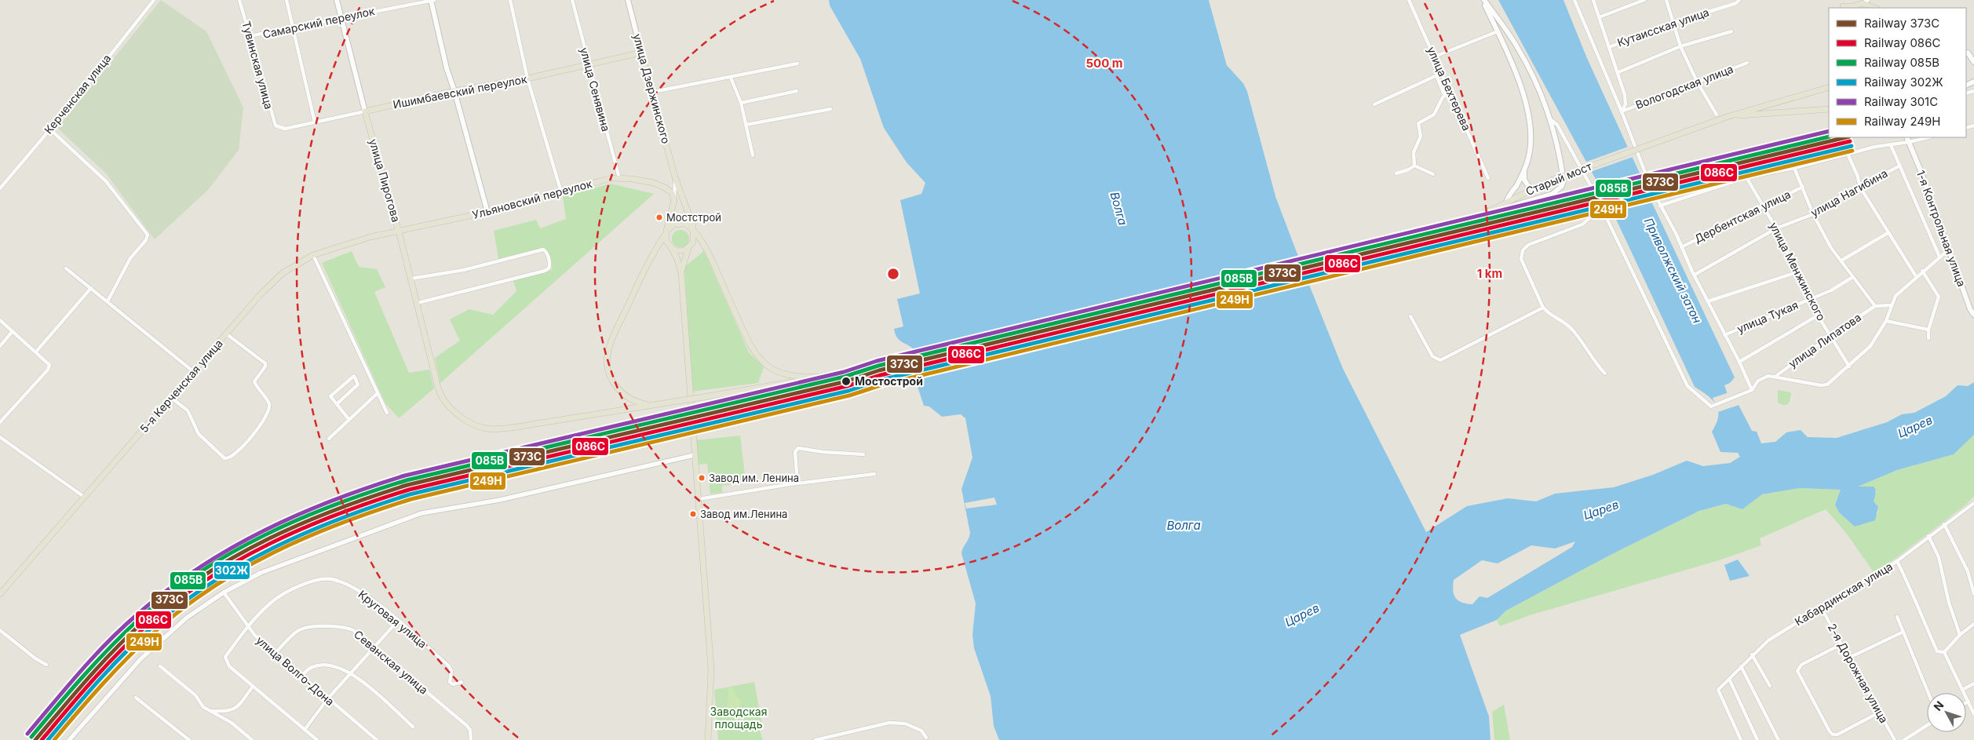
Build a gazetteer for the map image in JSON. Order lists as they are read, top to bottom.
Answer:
{
  "streets": {
    "main road": [
      "улица Дзержинского",
      "Ишимбаевский переулок",
      "Старый мост",
      "улица Пирогова",
      "Ульяновский переулок",
      "1-я Контрольная улица",
      "5-я Керченская улица"
    ],
    "street": [
      "Самарский переулок",
      "Кутаисская улица",
      "Тувинская улица",
      "Вологодская улица",
      "улица Бехтерева",
      "улица Сенявина",
      "Керченская улица",
      "улица Нагибина",
      "Дербентская улица",
      "улица Менжинского",
      "улица Тукая",
      "улица Липатова",
      "Кабардинская улица",
      "Круговая улица",
      "Севанская улица",
      "улица Волго-Дона",
      "2-я Дорожная улица"
    ]
  },
  "crossings": [
    ["Самарский переулок", "Тувинская улица"],
    ["Самарский переулок", "улица Пирогова"],
    ["Тувинская улица", "Ишимбаевский переулок"],
    ["улица Дзержинского", "Ишимбаевский переулок"],
    ["улица Дзержинского", "Старый мост"],
    ["улица Сенявина", "Ишимбаевский переулок"],
    ["улица Сенявина", "Ульяновский переулок"],
    ["Ишимбаевский переулок", "улица Пирогова"],
    ["улица Пирогова", "Ульяновский переулок"],
    ["улица Пирогова", "5-я Керченская улица"],
    ["улица Нагибина", "улица Менжинского"],
    ["Ульяновский переулок", "5-я Керченская улица"],
    ["Дербентская улица", "улица Менжинского"],
    ["улица Менжинского", "улица Тукая"],
    ["улица Менжинского", "улица Липатова"],
    ["Кабардинская улица", "2-я Дорожная улица"],
    ["Круговая улица", "улица Волго-Дона"],
    ["Севанская улица", "улица Волго-Дона"]
  ],
  "water": ["Волга", "Приволжский затон", "Царев"],
  "parks": ["Заводская площадь"],
  "places": [
    "Мостстрой",
    "Мостострой",
    "Завод им. Ленина",
    "Завод им.Ленина"
  ],
  "lines": [
    "rail line 301С",
    "rail line 085В",
    "rail line 373C",
    "rail line 086С",
    "rail line 302Ж",
    "rail line 249Н"
  ],
  "legend": [
    "Railway 373C",
    "Railway 086С",
    "Railway 085В",
    "Railway 302Ж",
    "Railway 301С",
    "Railway 249Н"
  ],
  "north": "top left",
  "rings": ["500 m", "1 km"]
}
